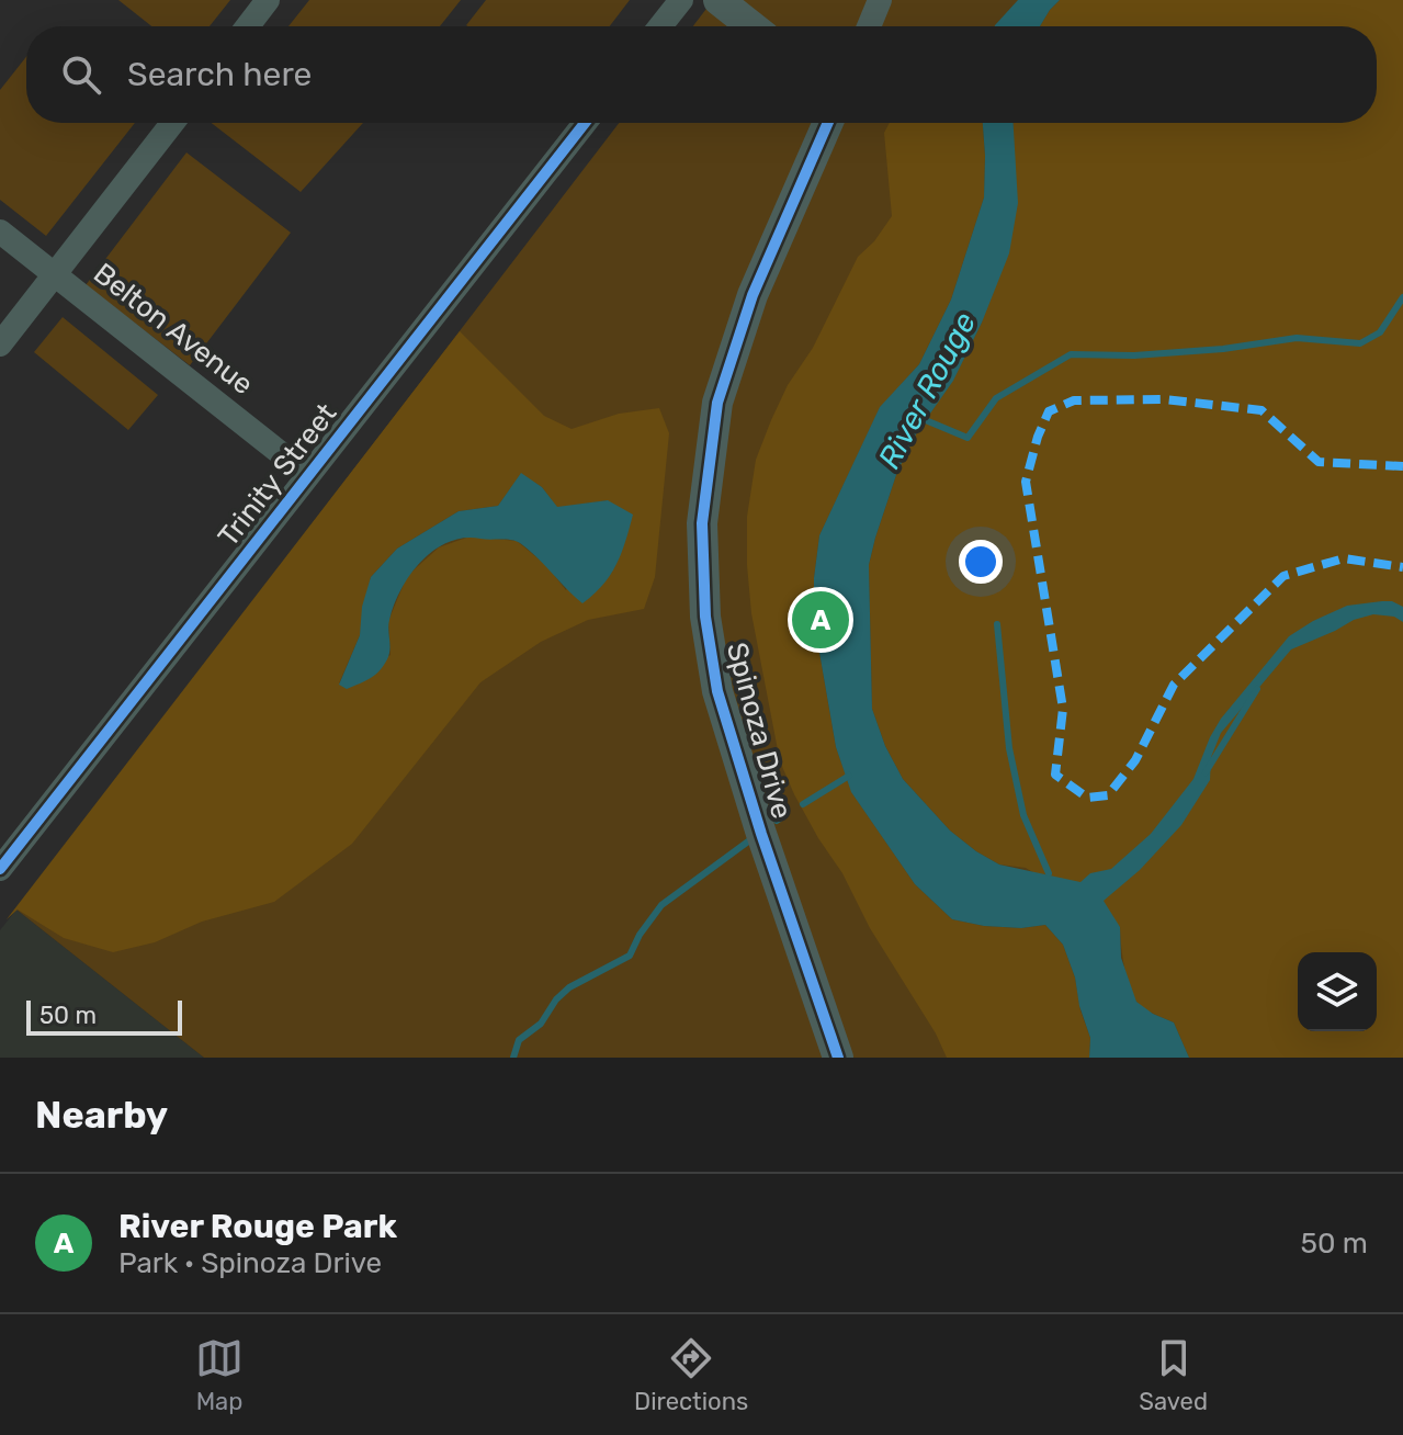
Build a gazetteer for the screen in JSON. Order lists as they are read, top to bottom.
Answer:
{
  "streets": {
    "street": ["Belton Avenue", "Trinity Street", "Spinoza Drive"]
  },
  "crossings": [
    ["Belton Avenue", "Trinity Street"]
  ],
  "water": ["River Rouge"],
  "scale_bar": "50 m",
  "page": {
    "search": "Search here",
    "pins": "A",
    "scale": "50 m",
    "heading": "Nearby",
    "list": [
      {
        "mark": "A",
        "name": "River Rouge Park",
        "note": "Park · Spinoza Drive",
        "value": "50 m"
      }
    ],
    "nav": ["Map", "Directions", "Saved"]
  }
}
